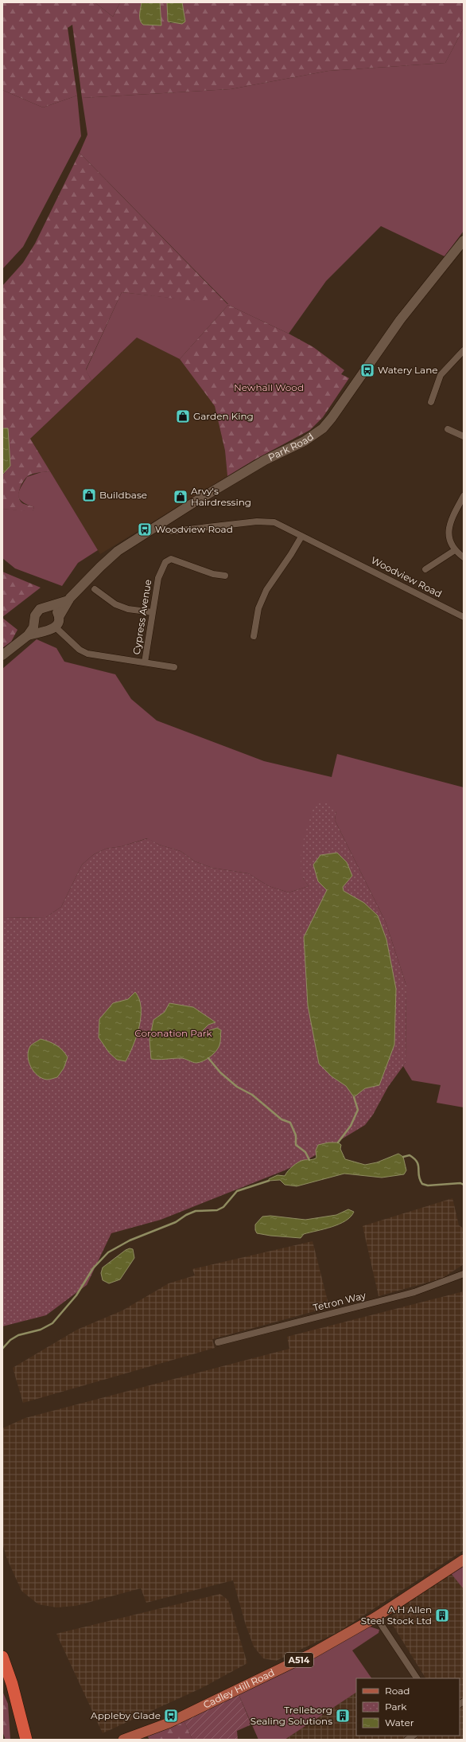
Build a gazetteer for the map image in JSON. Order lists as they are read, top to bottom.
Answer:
{
  "streets": {
    "main road": ["Park Road", "A514", "Cadley Hill Road"],
    "street": ["Woodview Road", "Cypress Avenue", "Tetron Way"]
  },
  "crossings": [
    ["Park Road", "Woodview Road"]
  ],
  "parks": ["Newhall Wood", "Coronation Park"],
  "places": {
    "bus stop": ["Watery Lane", "Woodview Road", "Appleby Glade"],
    "shop": ["Garden King", "Buildbase", "Arvy's Hairdressing"],
    "building": ["A H Allen Steel Stock Ltd", "Trelleborg Sealing Solutions"]
  },
  "legend": ["Road", "Park", "Water"]
}
